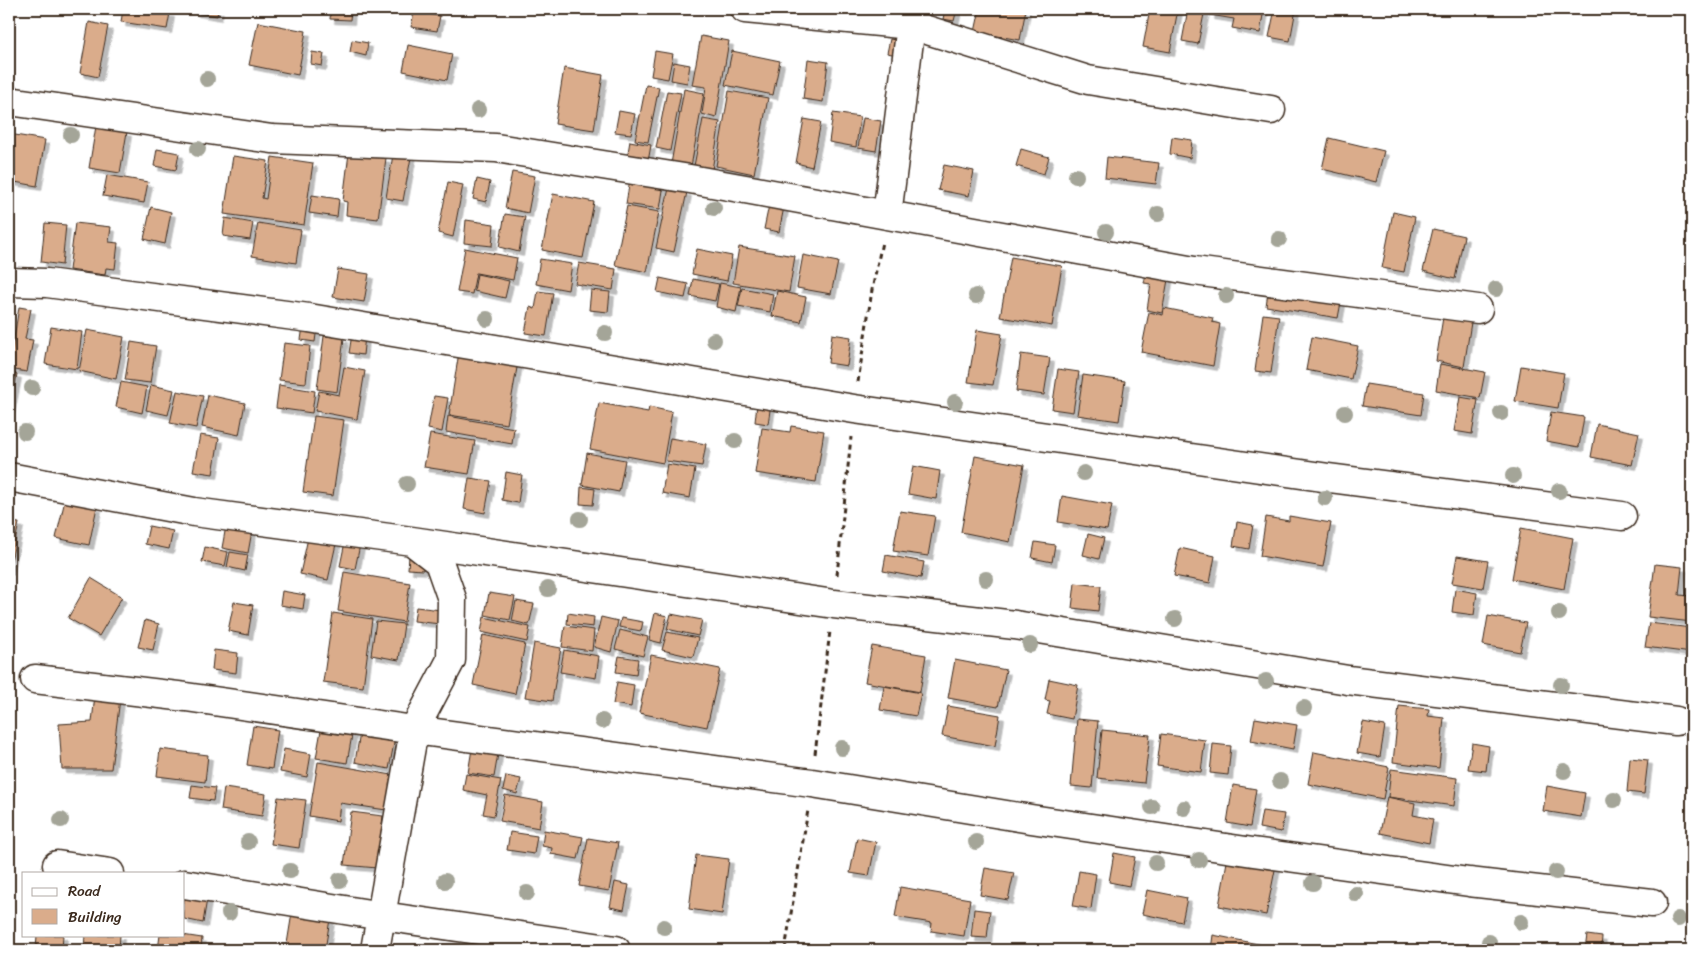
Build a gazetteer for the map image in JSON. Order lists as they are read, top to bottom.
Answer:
{
  "legend": ["Road", "Building"]
}
